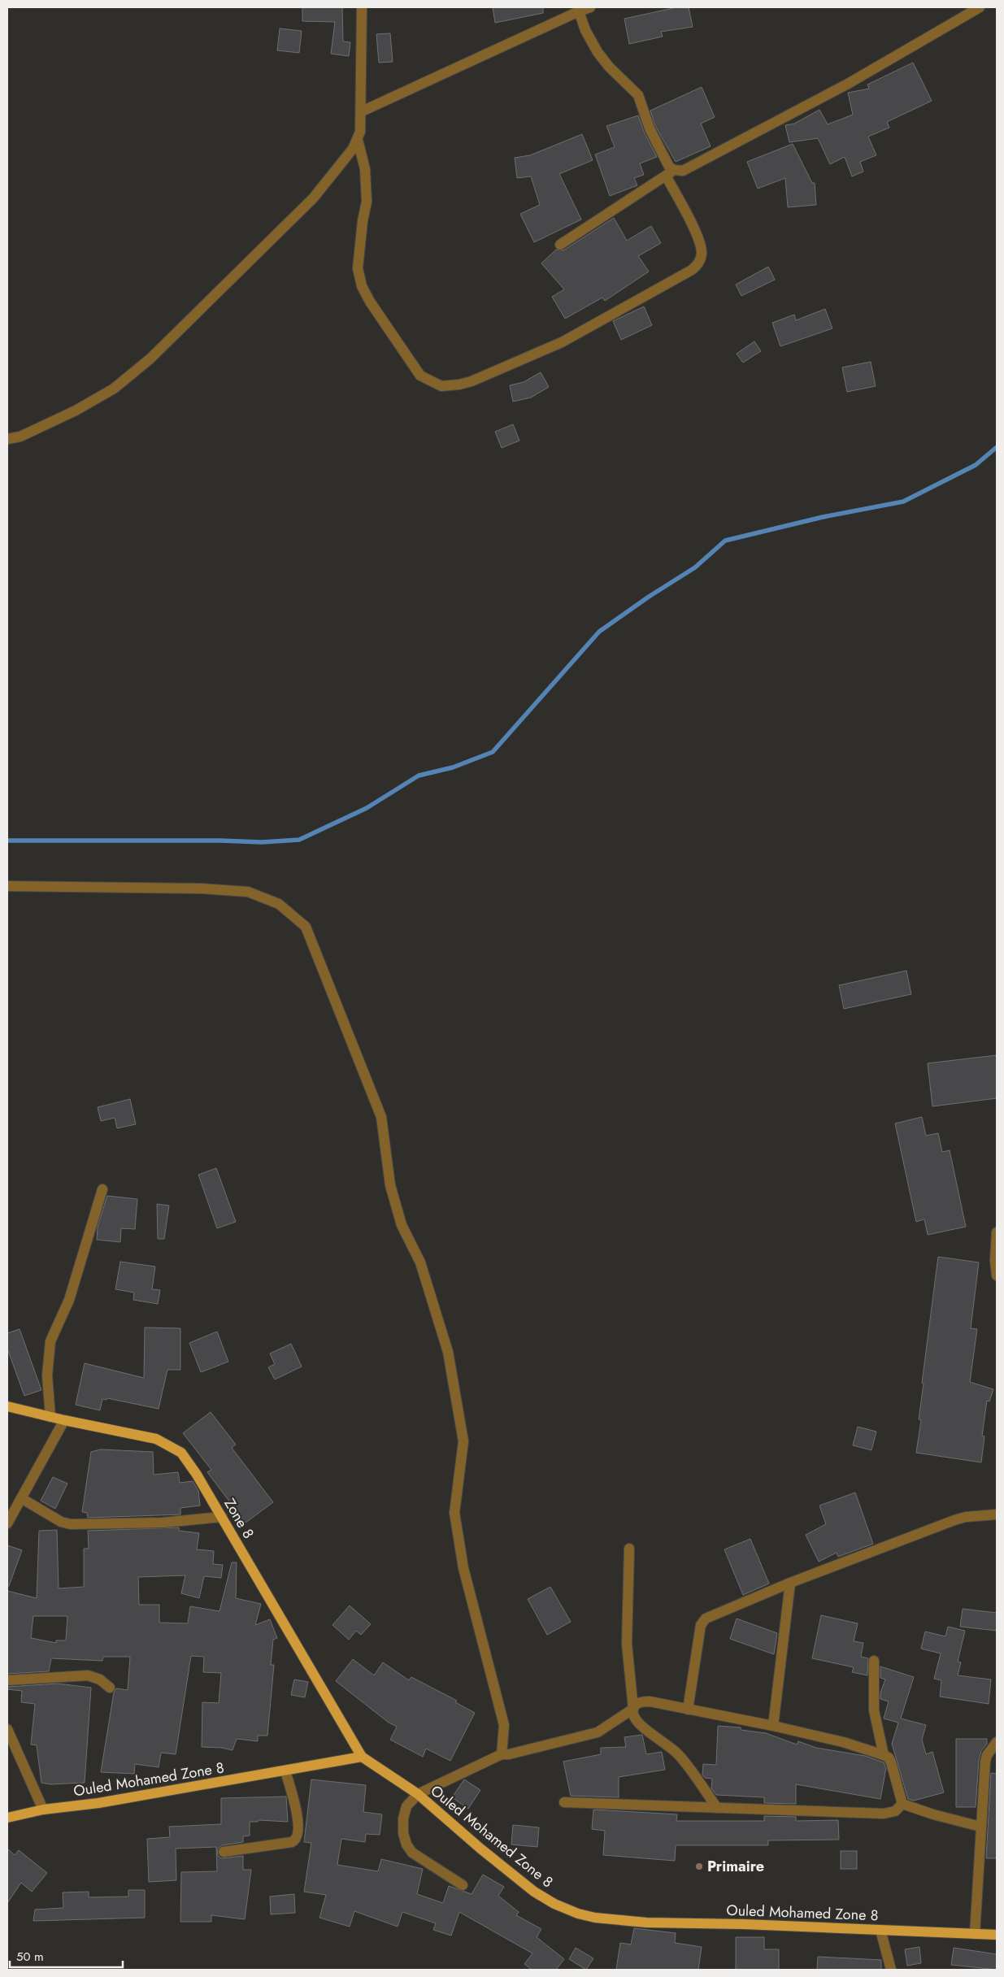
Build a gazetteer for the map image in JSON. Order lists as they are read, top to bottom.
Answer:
{
  "streets": {
    "main road": ["Zone 8", "Ouled Mohamed Zone 8"]
  },
  "crossings": [
    ["Zone 8", "Ouled Mohamed Zone 8"]
  ],
  "places": ["Primaire"],
  "scale_bar": "50 m"
}
